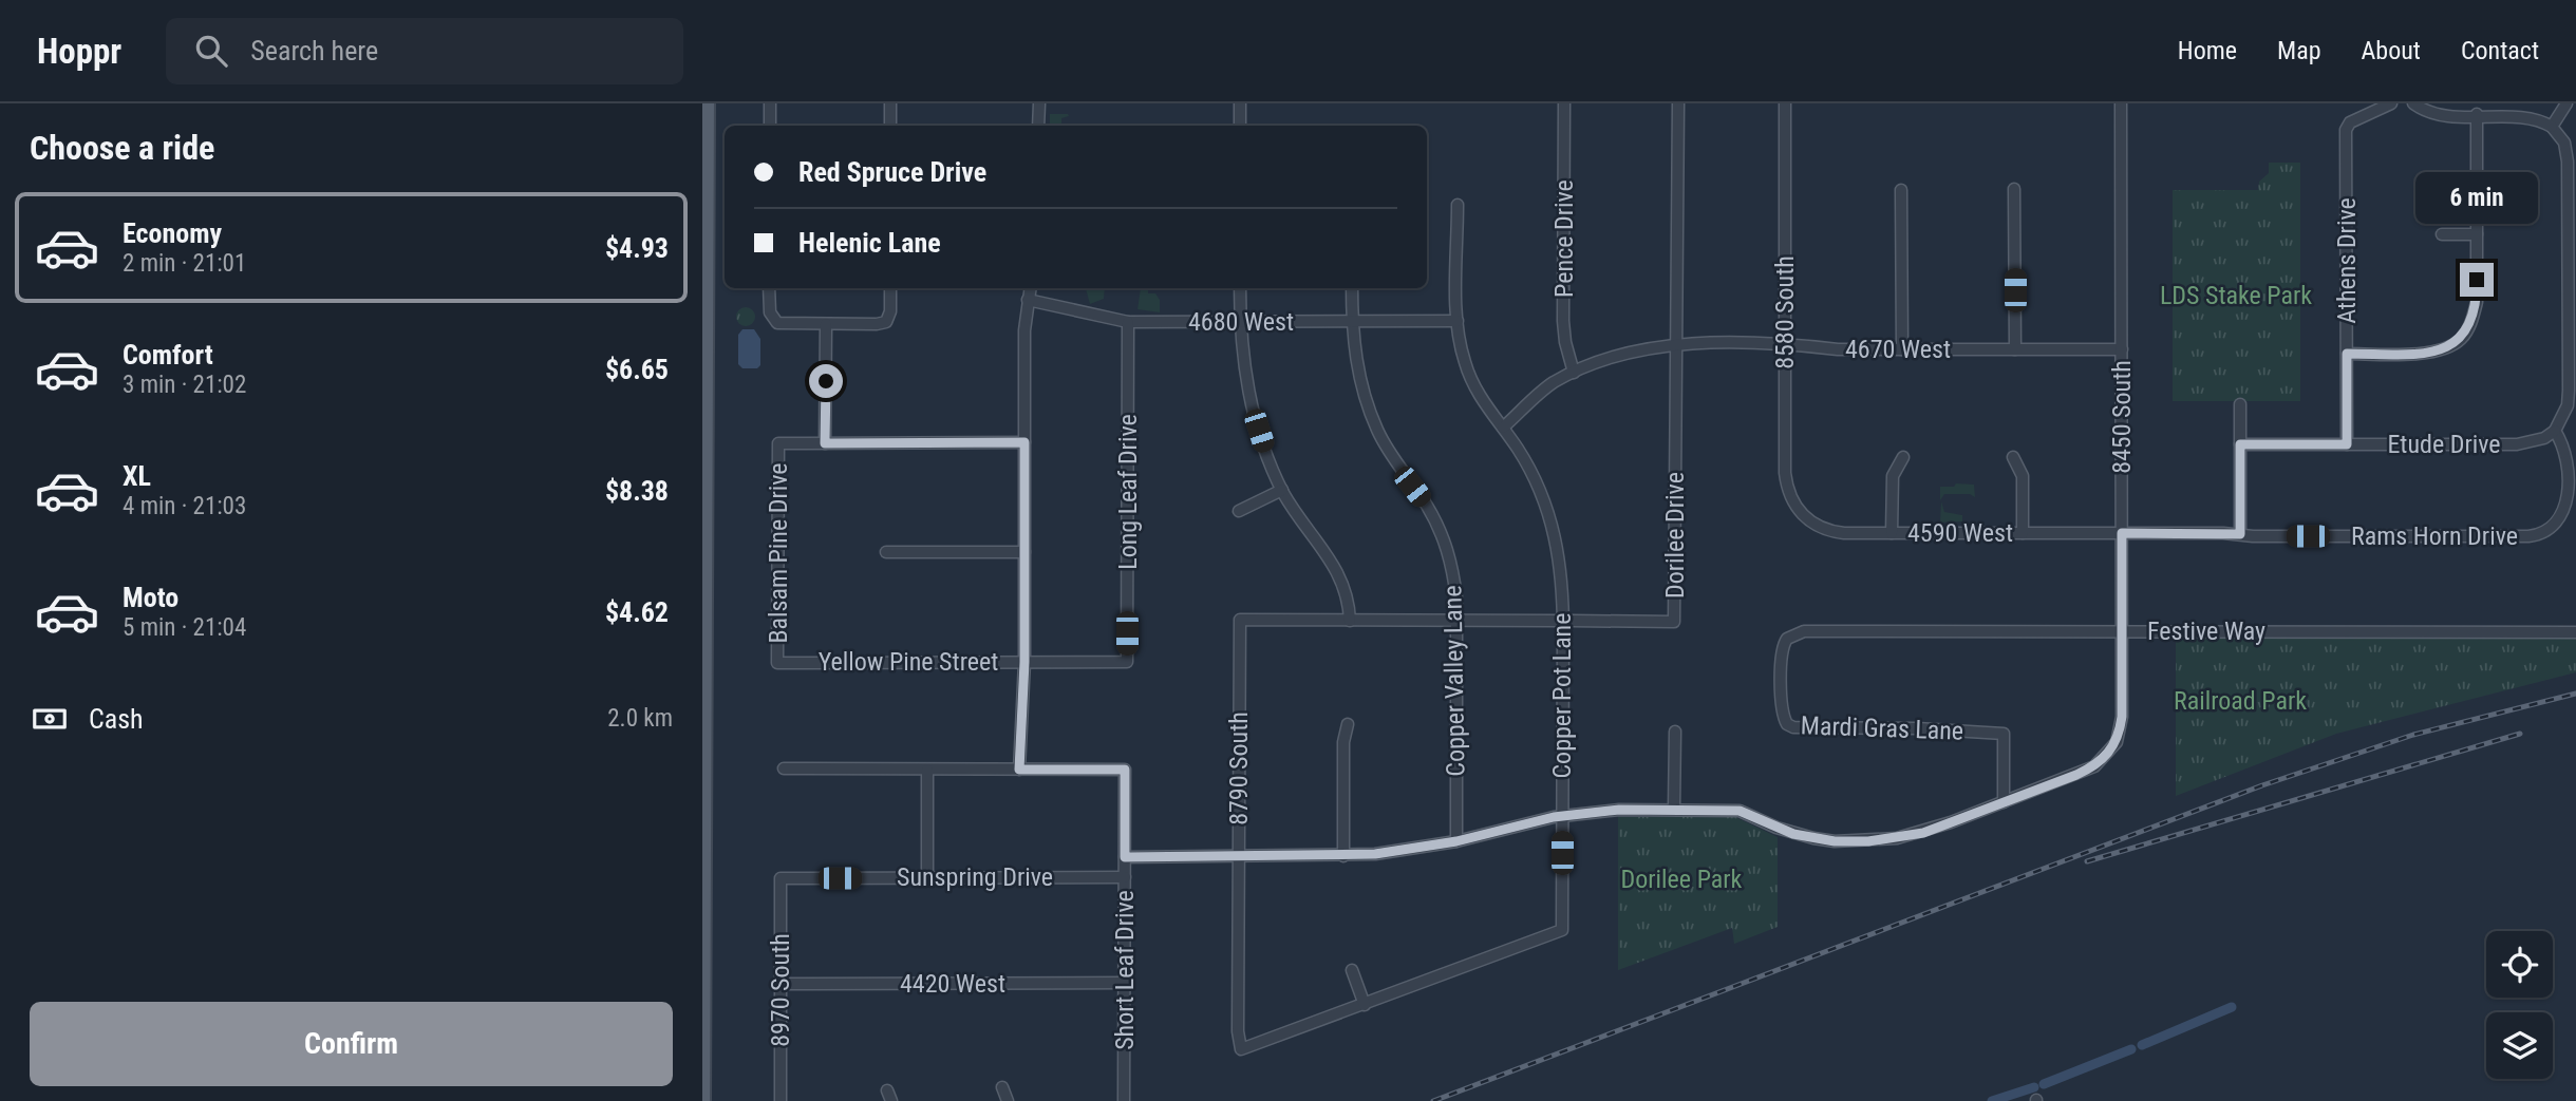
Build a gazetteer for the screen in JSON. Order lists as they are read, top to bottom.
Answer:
{
  "streets": {
    "street": [
      "Pence Drive",
      "Athens Drive",
      "8580 South",
      "4680 West",
      "4670 West",
      "8450 South",
      "Etude Drive",
      "Long Leaf Drive",
      "4590 West",
      "Dorilee Drive",
      "Rams Horn Drive",
      "Balsam Pine Drive",
      "Festive Way",
      "Yellow Pine Street",
      "Copper Valley Lane",
      "Copper Pot Lane",
      "Mardi Gras Lane",
      "8790 South",
      "Sunspring Drive",
      "Short Leaf Drive",
      "4420 West",
      "8970 South"
    ]
  },
  "crossings": [
    ["Pence Drive", "4670 West"],
    ["Athens Drive", "Etude Drive"],
    ["8580 South", "4670 West"],
    ["8580 South", "4590 West"],
    ["4680 West", "Long Leaf Drive"],
    ["4680 West", "Copper Valley Lane"],
    ["4680 West", "Copper Pot Lane"],
    ["4670 West", "8450 South"],
    ["4670 West", "Dorilee Drive"],
    ["4670 West", "Copper Pot Lane"],
    ["8450 South", "4590 West"],
    ["8450 South", "Rams Horn Drive"],
    ["8450 South", "Festive Way"],
    ["8450 South", "Mardi Gras Lane"],
    ["Etude Drive", "Rams Horn Drive"],
    ["Long Leaf Drive", "Yellow Pine Street"],
    ["4590 West", "Rams Horn Drive"],
    ["Dorilee Drive", "Copper Valley Lane"],
    ["Dorilee Drive", "Copper Pot Lane"],
    ["Dorilee Drive", "8790 South"],
    ["Balsam Pine Drive", "Yellow Pine Street"],
    ["Festive Way", "Mardi Gras Lane"],
    ["Copper Pot Lane", "8790 South"],
    ["Sunspring Drive", "Short Leaf Drive"],
    ["Sunspring Drive", "8970 South"],
    ["Short Leaf Drive", "4420 West"],
    ["4420 West", "8970 South"]
  ],
  "parks": ["LDS Stake Park", "Railroad Park", "Dorilee Park"],
  "page": {
    "header": "Hoppr",
    "search": "Search here",
    "nav": [
      "Home",
      "Map",
      "About",
      "Contact"
    ],
    "heading": "Choose a ride",
    "banner": ["Red Spruce Drive", "Helenic Lane"],
    "bubble": "6 min",
    "list": [
      {
        "name": "Economy",
        "note": "2 min · 21:01",
        "value": "$4.93"
      },
      {
        "name": "Comfort",
        "note": "3 min · 21:02",
        "value": "$6.65"
      },
      {
        "name": "XL",
        "note": "4 min · 21:03",
        "value": "$8.38"
      },
      {
        "name": "Moto",
        "note": "5 min · 21:04",
        "value": "$4.62"
      }
    ],
    "pay": ["Cash", "2.0 km"],
    "buttons": "Confirm"
  }
}
